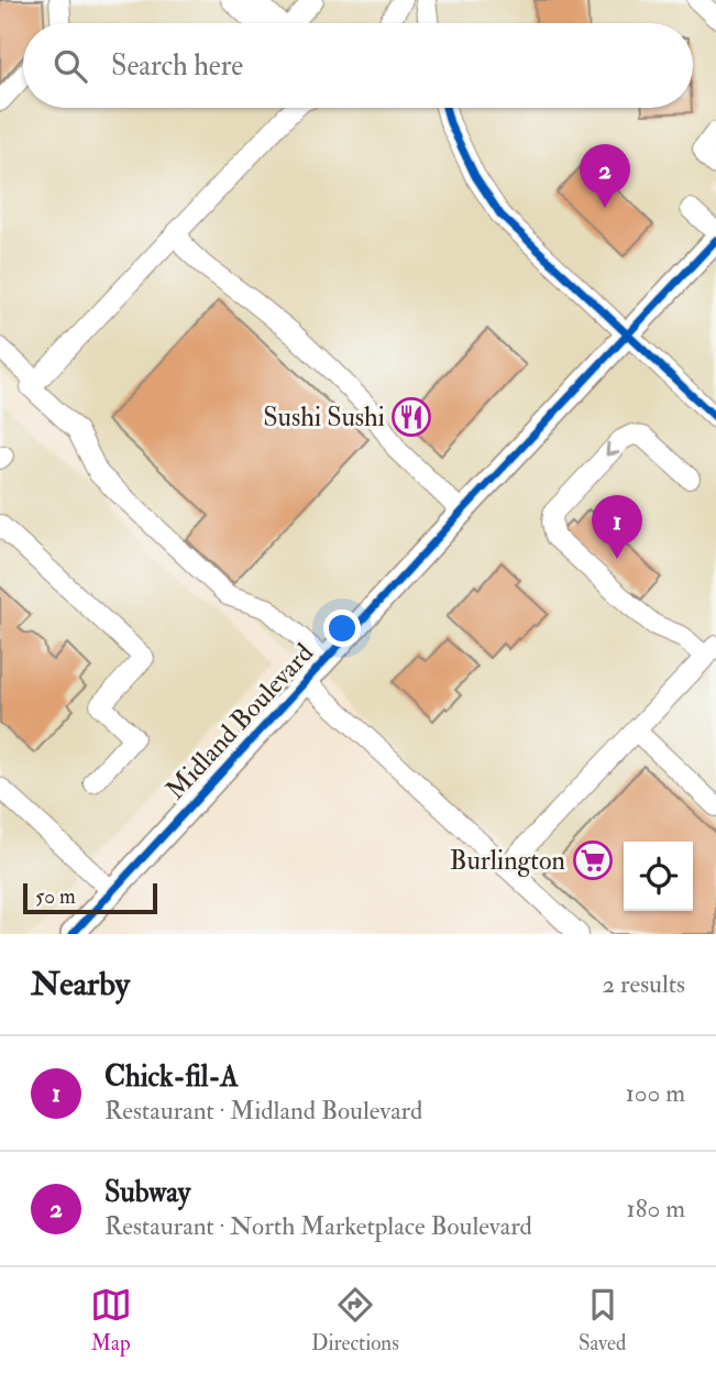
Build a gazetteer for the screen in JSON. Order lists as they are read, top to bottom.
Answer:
{
  "streets": {
    "main road": ["Midland Boulevard"]
  },
  "places": {
    "restaurant": ["Sushi Sushi"],
    "supermarket": ["Burlington"]
  },
  "scale_bar": "50 m",
  "page": {
    "search": "Search here",
    "pins": ["2", "1"],
    "scale": "50 m",
    "heading": ["Nearby", "2 results"],
    "list": [
      {
        "mark": "1",
        "name": "Chick-fil-A",
        "note": "Restaurant · Midland Boulevard",
        "value": "100 m"
      },
      {
        "mark": "2",
        "name": "Subway",
        "note": "Restaurant · North Marketplace Boulevard",
        "value": "180 m"
      }
    ],
    "nav": ["Map", "Directions", "Saved"]
  }
}
